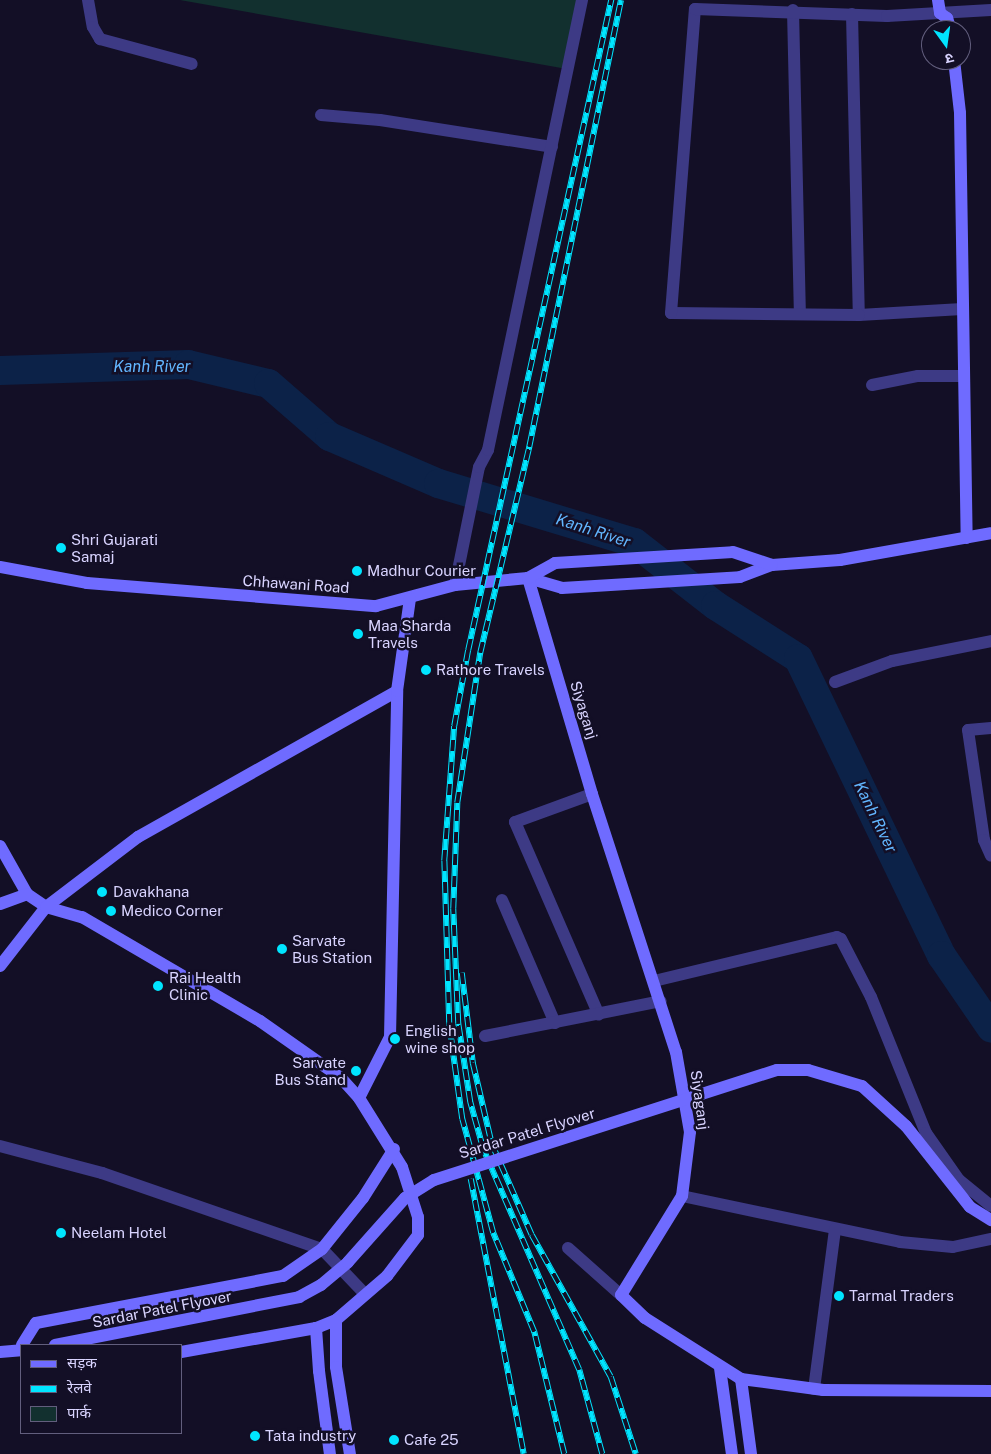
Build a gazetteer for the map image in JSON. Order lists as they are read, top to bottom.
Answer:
{
  "streets": {
    "street": ["Chhawani Road", "Siyaganj", "Sardar Patel Flyover"]
  },
  "crossings": [
    ["Chhawani Road", "Siyaganj"]
  ],
  "water": ["Kanh River"],
  "places": [
    "Shri Gujarati Samaj",
    "Madhur Courier",
    "Maa Sharda Travels",
    "Rathore Travels",
    "Davakhana",
    "Medico Corner",
    "Sarvate Bus Station",
    "Rai Health Clinic",
    "English wine shop",
    "Sarvate Bus Stand",
    "Neelam Hotel",
    "Tarmal Traders",
    "Tata industry",
    "Cafe 25"
  ],
  "legend": ["सड़क", "रेलवे", "पार्क"],
  "north": "bottom"
}
